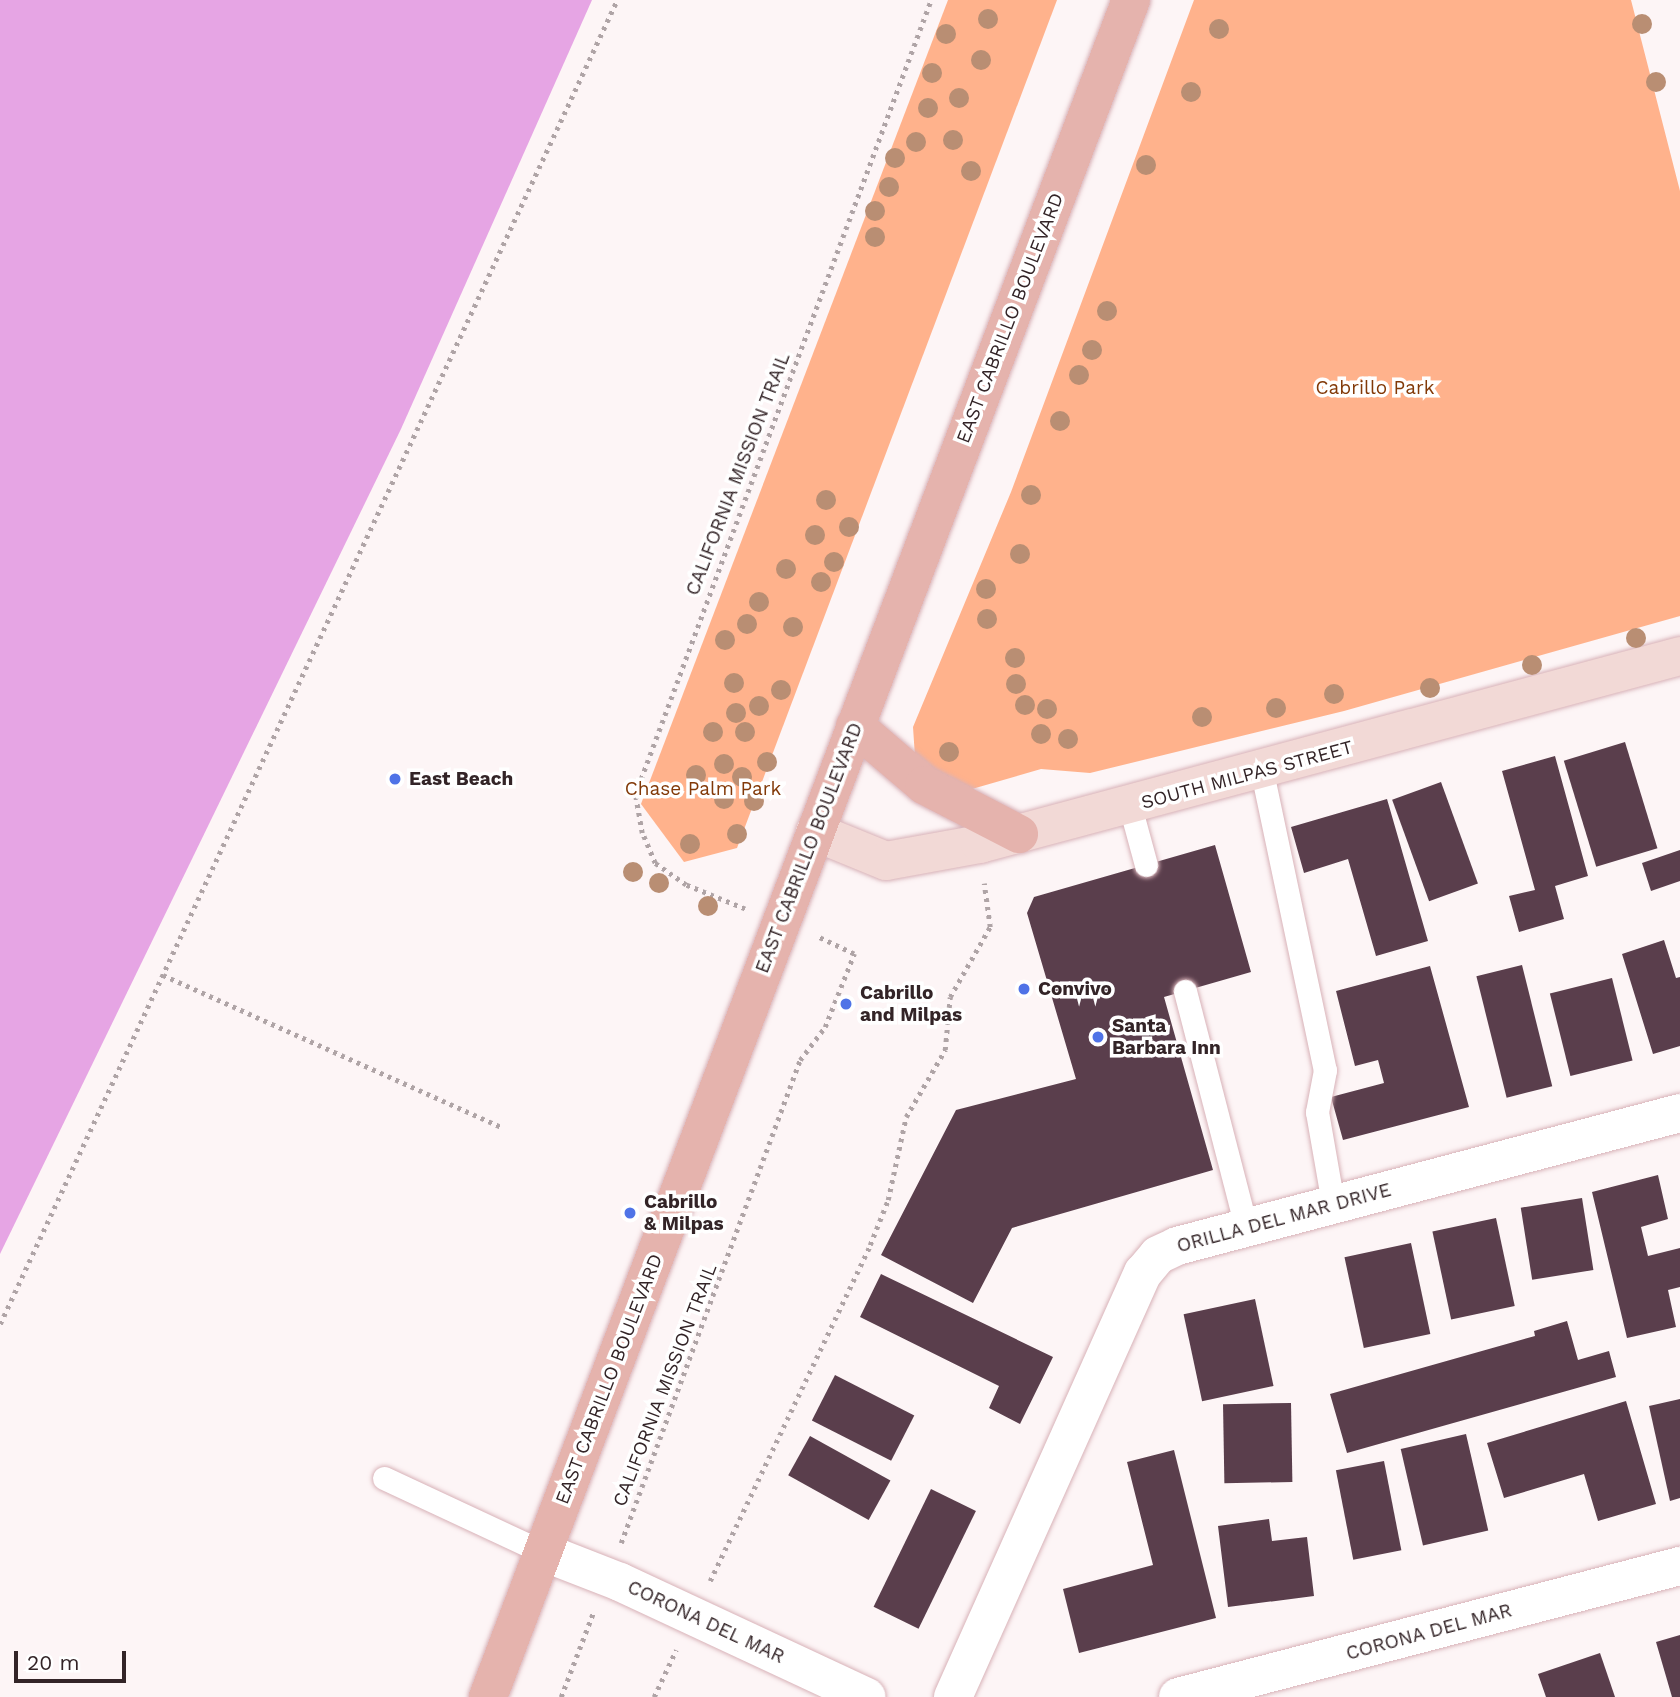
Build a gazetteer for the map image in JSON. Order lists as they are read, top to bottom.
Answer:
{
  "streets": {
    "main road": ["EAST CABRILLO BOULEVARD", "SOUTH MILPAS STREET"],
    "street": ["ORILLA DEL MAR DRIVE", "CORONA DEL MAR"],
    "path": ["CALIFORNIA MISSION TRAIL"]
  },
  "crossings": [
    ["EAST CABRILLO BOULEVARD", "SOUTH MILPAS STREET"],
    ["EAST CABRILLO BOULEVARD", "CORONA DEL MAR"]
  ],
  "parks": ["Cabrillo Park", "Chase Palm Park"],
  "places": [
    "East Beach",
    "Convivo",
    "Cabrillo and Milpas",
    "Santa Barbara Inn",
    "Cabrillo & Milpas"
  ],
  "scale_bar": "20 m"
}
